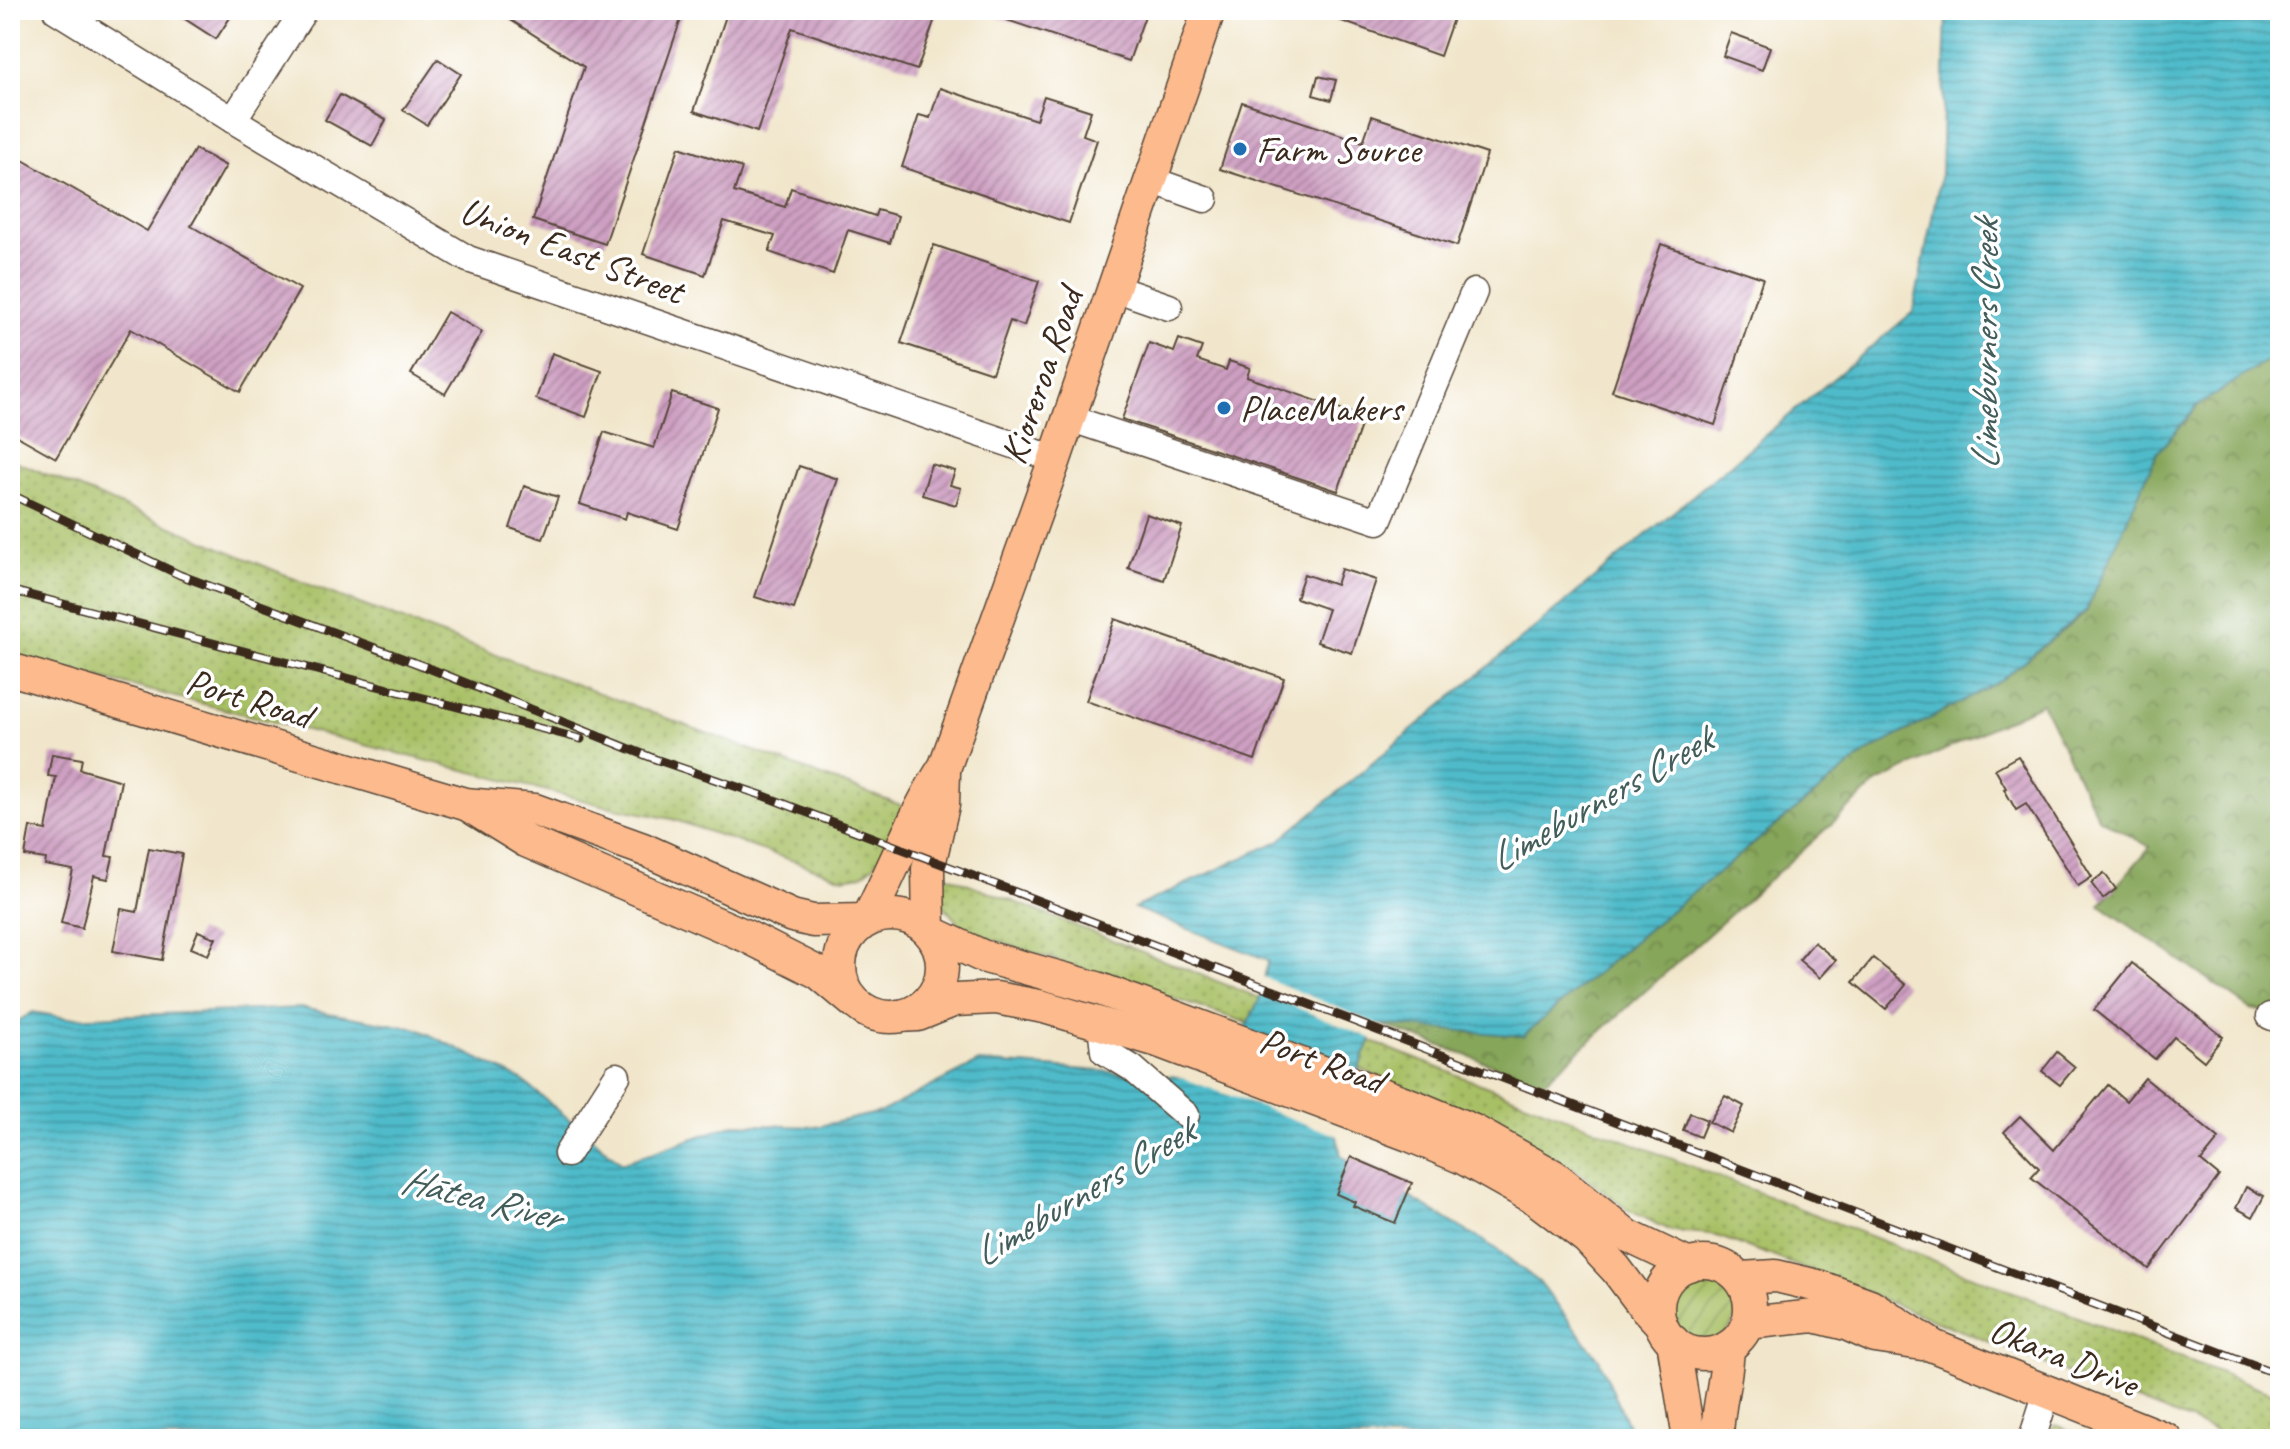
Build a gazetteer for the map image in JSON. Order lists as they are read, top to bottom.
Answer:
{
  "streets": {
    "main road": ["Kioreroa Road", "Port Road", "Okara Drive"],
    "street": ["Union East Street"]
  },
  "crossings": [
    ["Union East Street", "Kioreroa Road"],
    ["Kioreroa Road", "Port Road"],
    ["Port Road", "Okara Drive"]
  ],
  "water": ["Limeburners Creek", "Hātea River"],
  "places": ["Farm Source", "PlaceMakers"]
}
